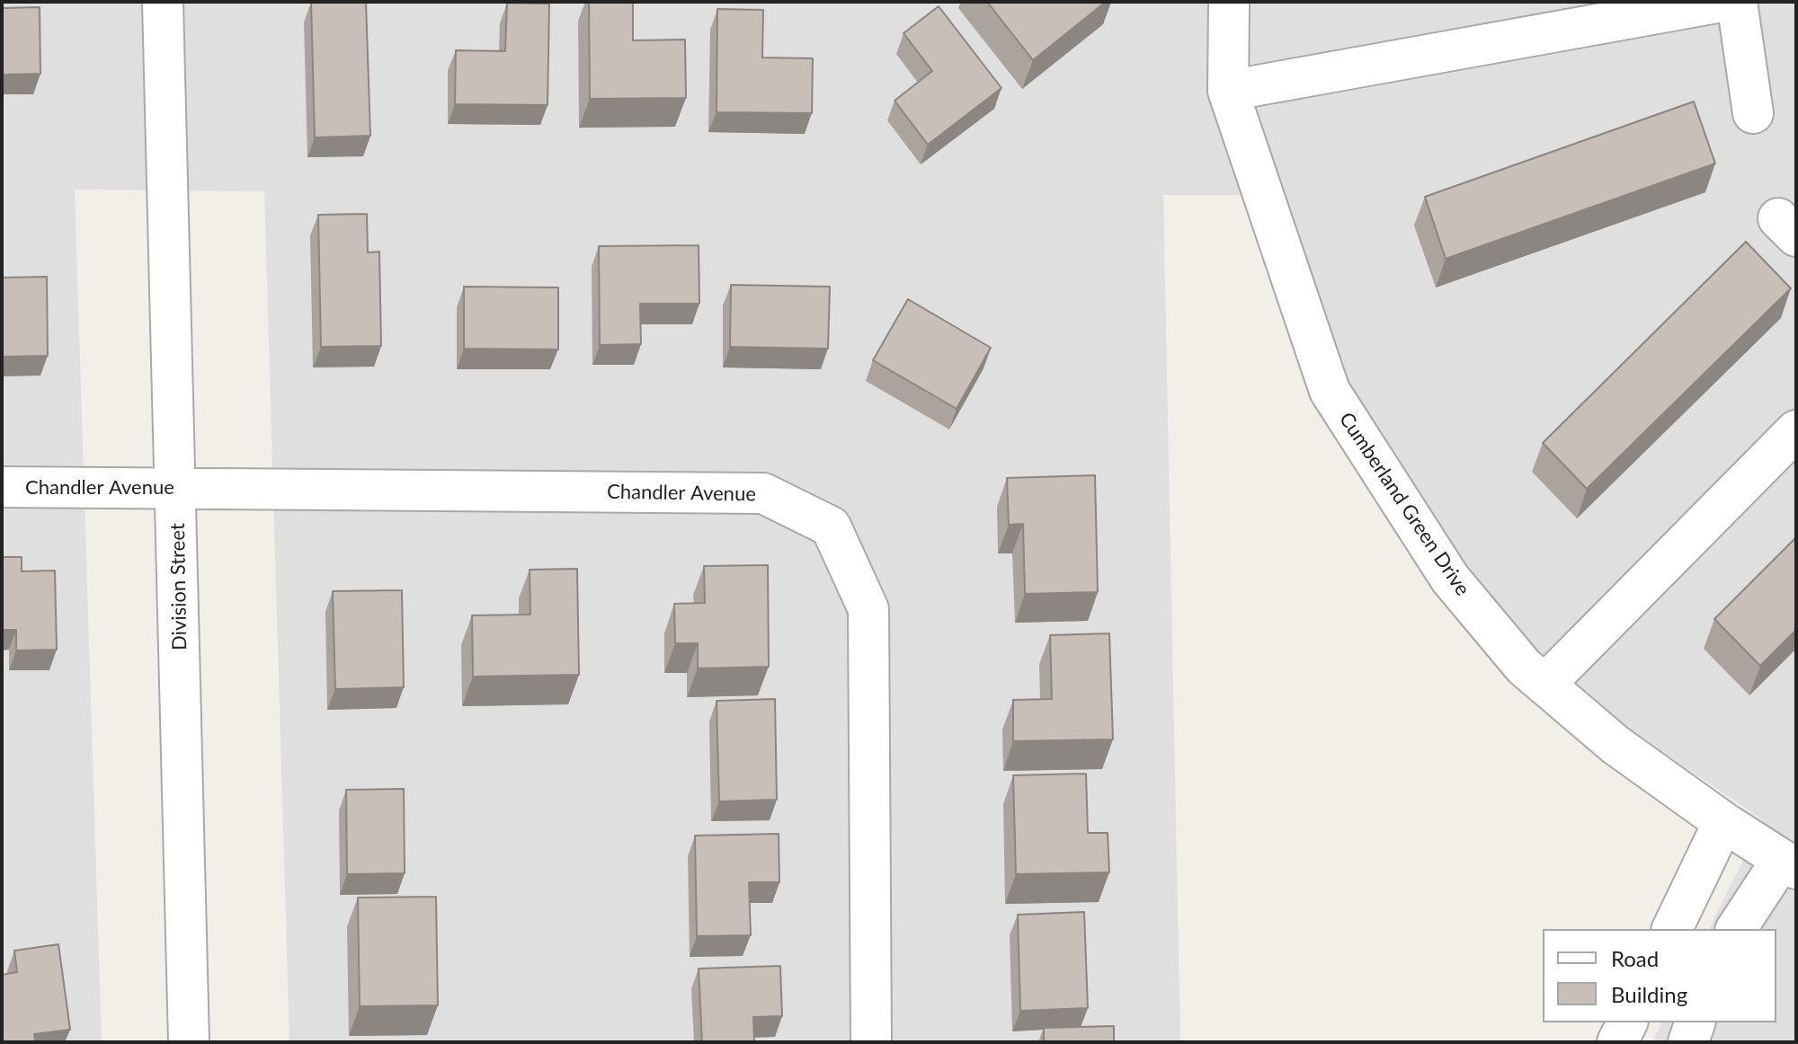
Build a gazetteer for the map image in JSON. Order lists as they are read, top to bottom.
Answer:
{
  "streets": {
    "street": ["Chandler Avenue", "Cumberland Green Drive", "Division Street"]
  },
  "crossings": [
    ["Chandler Avenue", "Division Street"]
  ],
  "legend": ["Road", "Building"]
}
